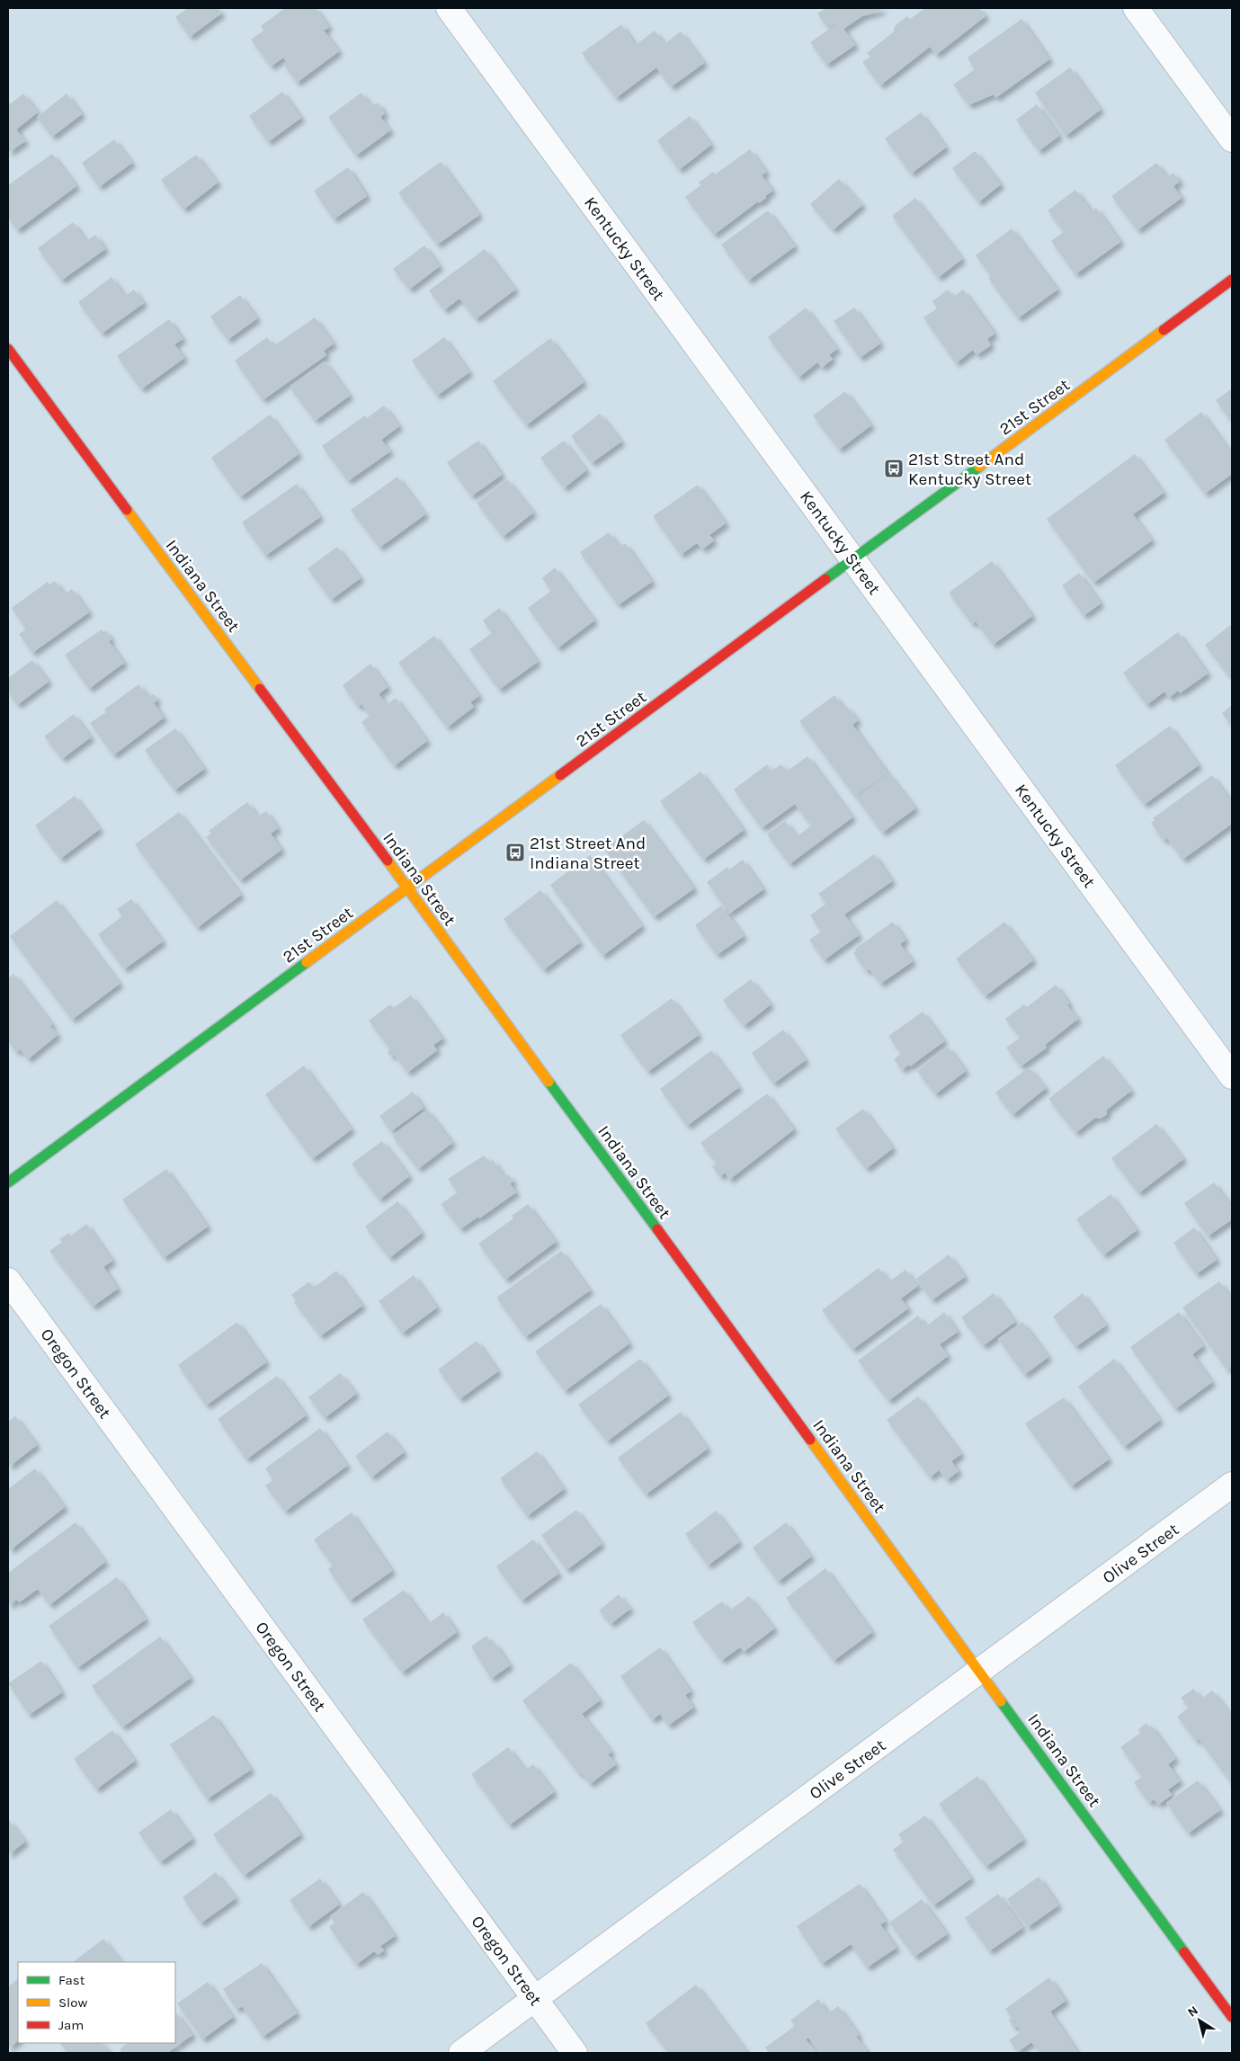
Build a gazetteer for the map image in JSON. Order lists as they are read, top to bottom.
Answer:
{
  "streets": {
    "street": [
      "Kentucky Street",
      "21st Street",
      "Indiana Street",
      "Oregon Street",
      "Olive Street"
    ]
  },
  "crossings": [
    ["Kentucky Street", "21st Street"],
    ["21st Street", "Indiana Street"],
    ["Indiana Street", "Olive Street"],
    ["Oregon Street", "Olive Street"]
  ],
  "places": {
    "bus stop": ["21st Street And Kentucky Street", "21st Street And Indiana Street"]
  },
  "legend": ["Fast", "Slow", "Jam"],
  "north": "top left"
}
